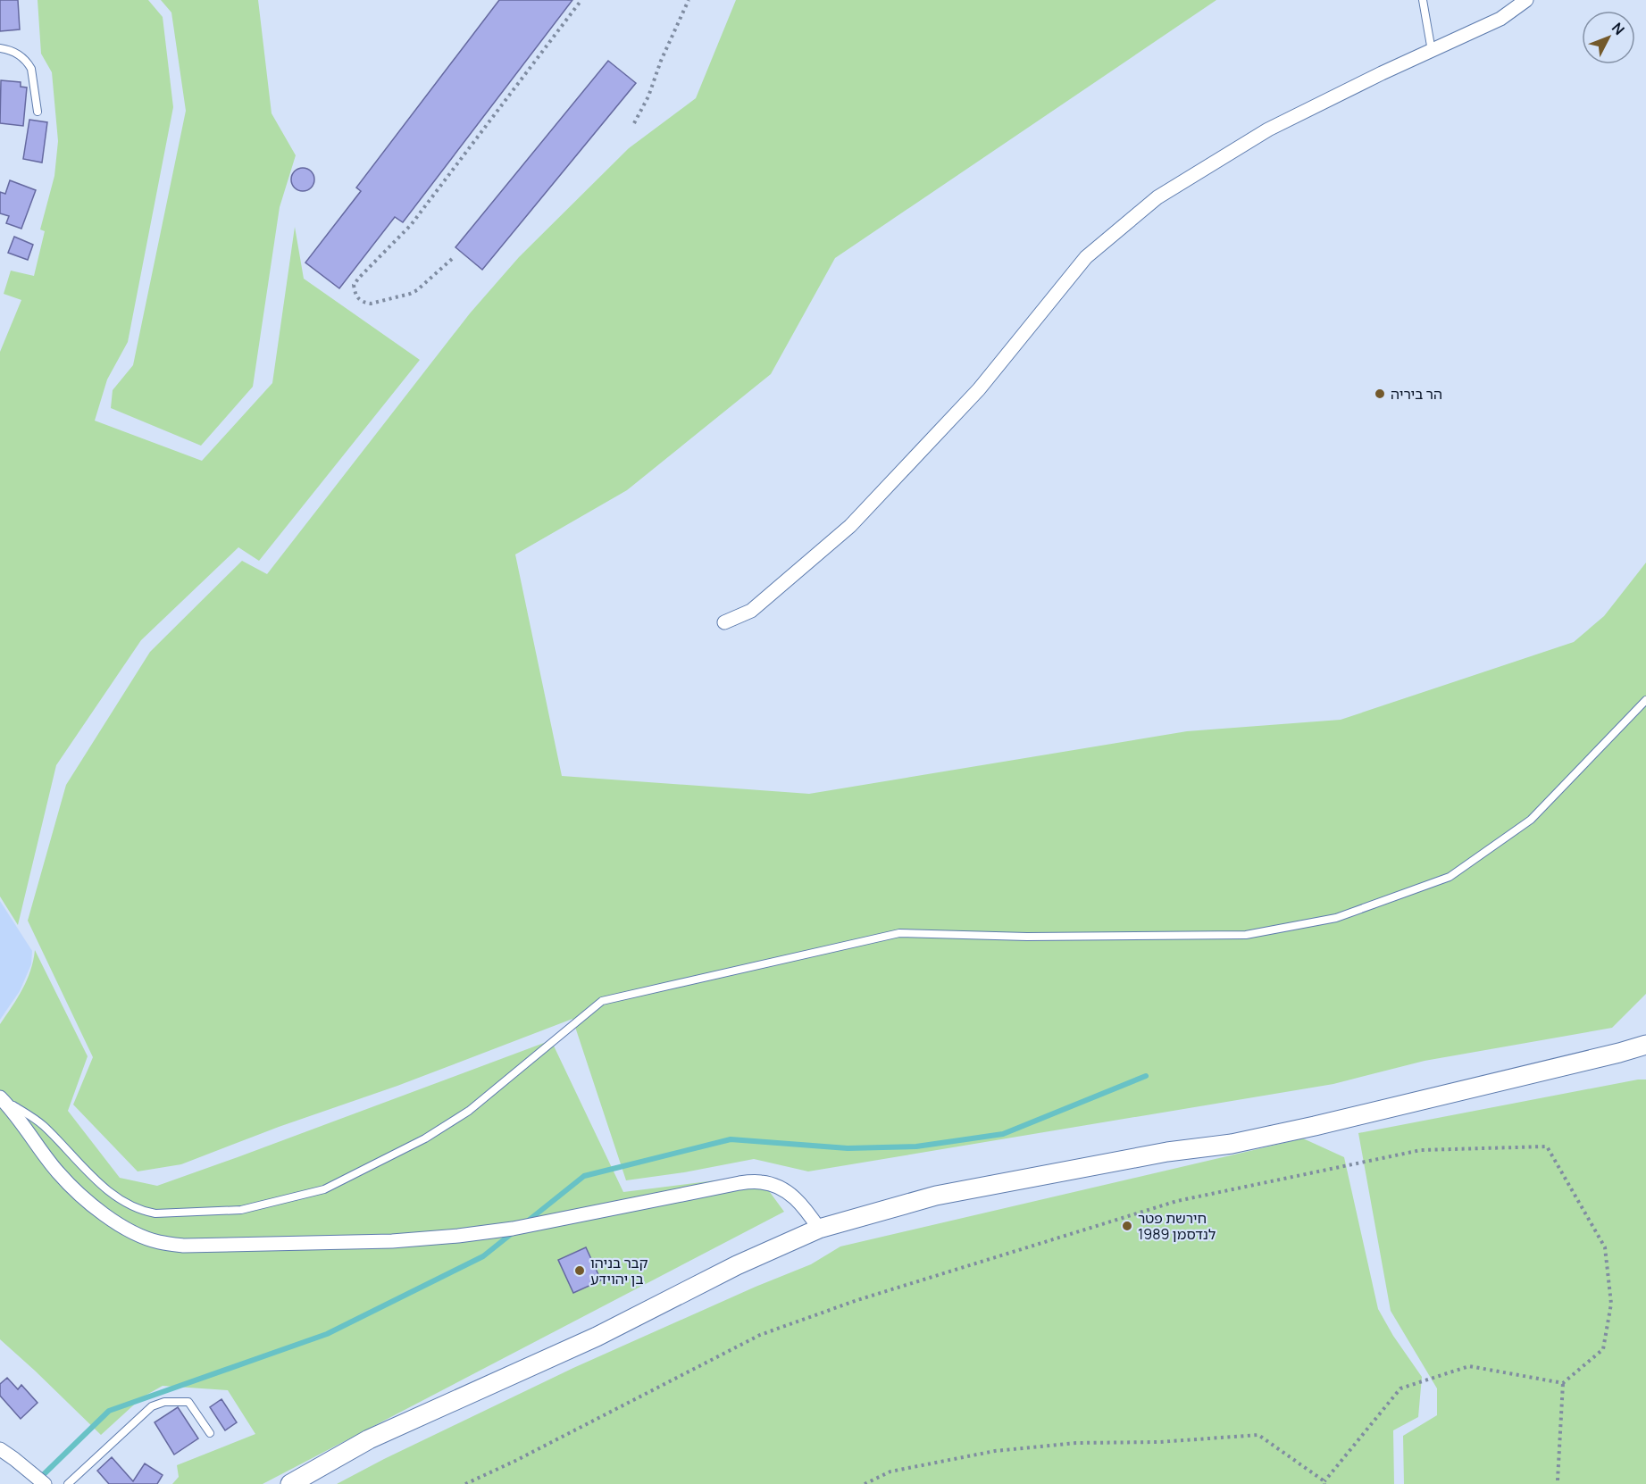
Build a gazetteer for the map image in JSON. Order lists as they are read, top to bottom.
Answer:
{
  "places": ["הר ביריה", "חירשת פטר לנדסמן 1989", "קבר בניהו בן יהוידע"],
  "north": "top right"
}
